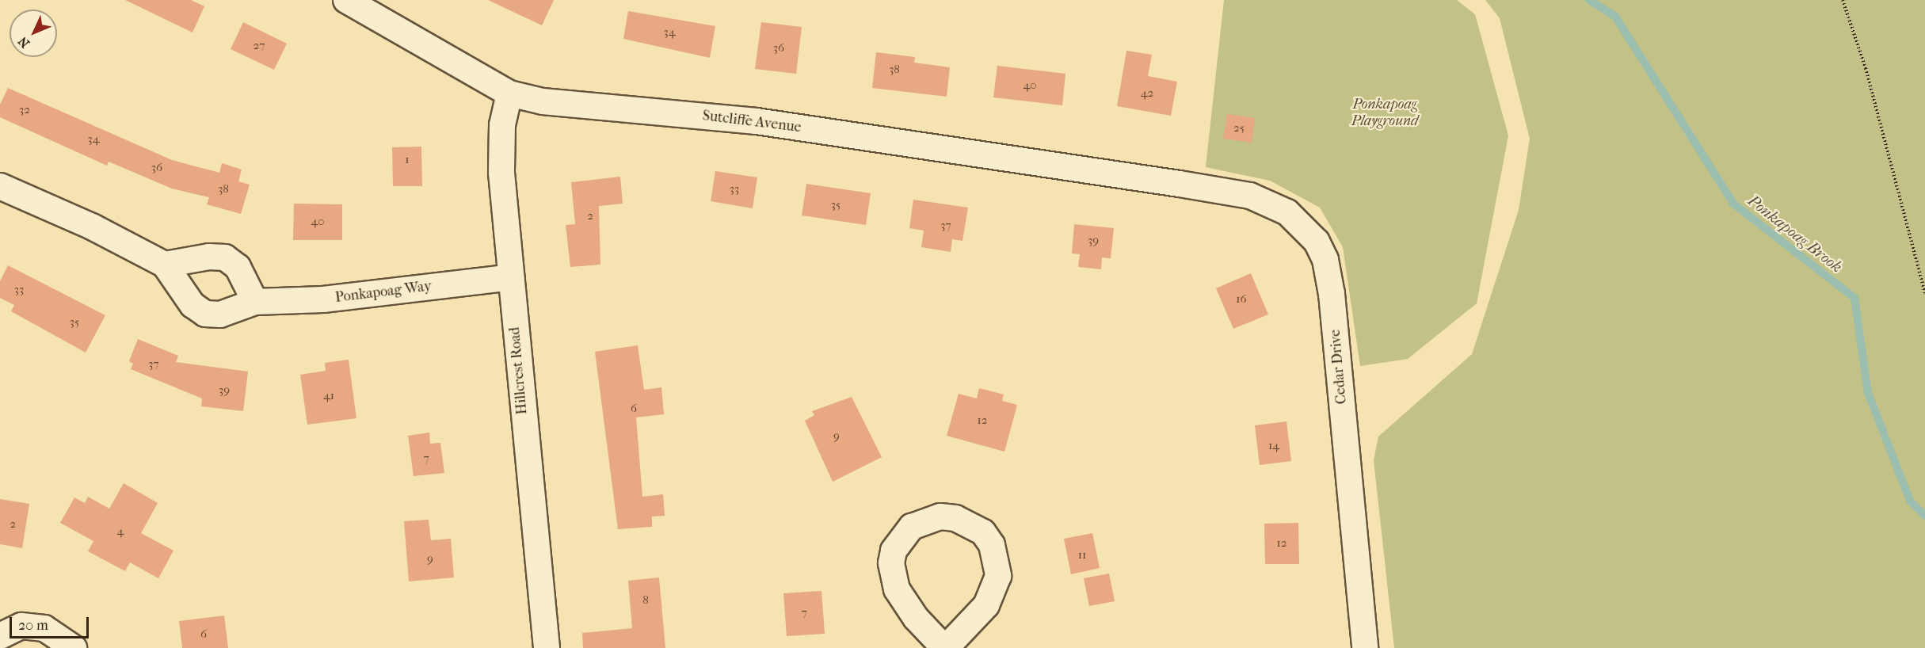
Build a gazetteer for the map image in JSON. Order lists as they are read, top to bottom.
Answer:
{
  "streets": {
    "street": [
      "Sutcliffe Avenue",
      "Ponkapoag Way",
      "Cedar Drive",
      "Hillcrest Road"
    ]
  },
  "crossings": [
    ["Sutcliffe Avenue", "Cedar Drive"],
    ["Sutcliffe Avenue", "Hillcrest Road"],
    ["Ponkapoag Way", "Hillcrest Road"]
  ],
  "water": ["Ponkapoag Brook"],
  "parks": ["Ponkapoag Playground"],
  "house_numbers": [
    "34",
    "27",
    "36",
    "38",
    "40",
    "42",
    "32",
    "25",
    "34",
    "1",
    "36",
    "38",
    "33",
    "35",
    "2",
    "40",
    "37",
    "39",
    "33",
    "16",
    "35",
    "37",
    "39",
    "41",
    "6",
    "12",
    "9",
    "14",
    "7",
    "2",
    "4",
    "12",
    "11",
    "9",
    "8",
    "7",
    "6"
  ],
  "scale_bar": "20 m",
  "north": "bottom left"
}
